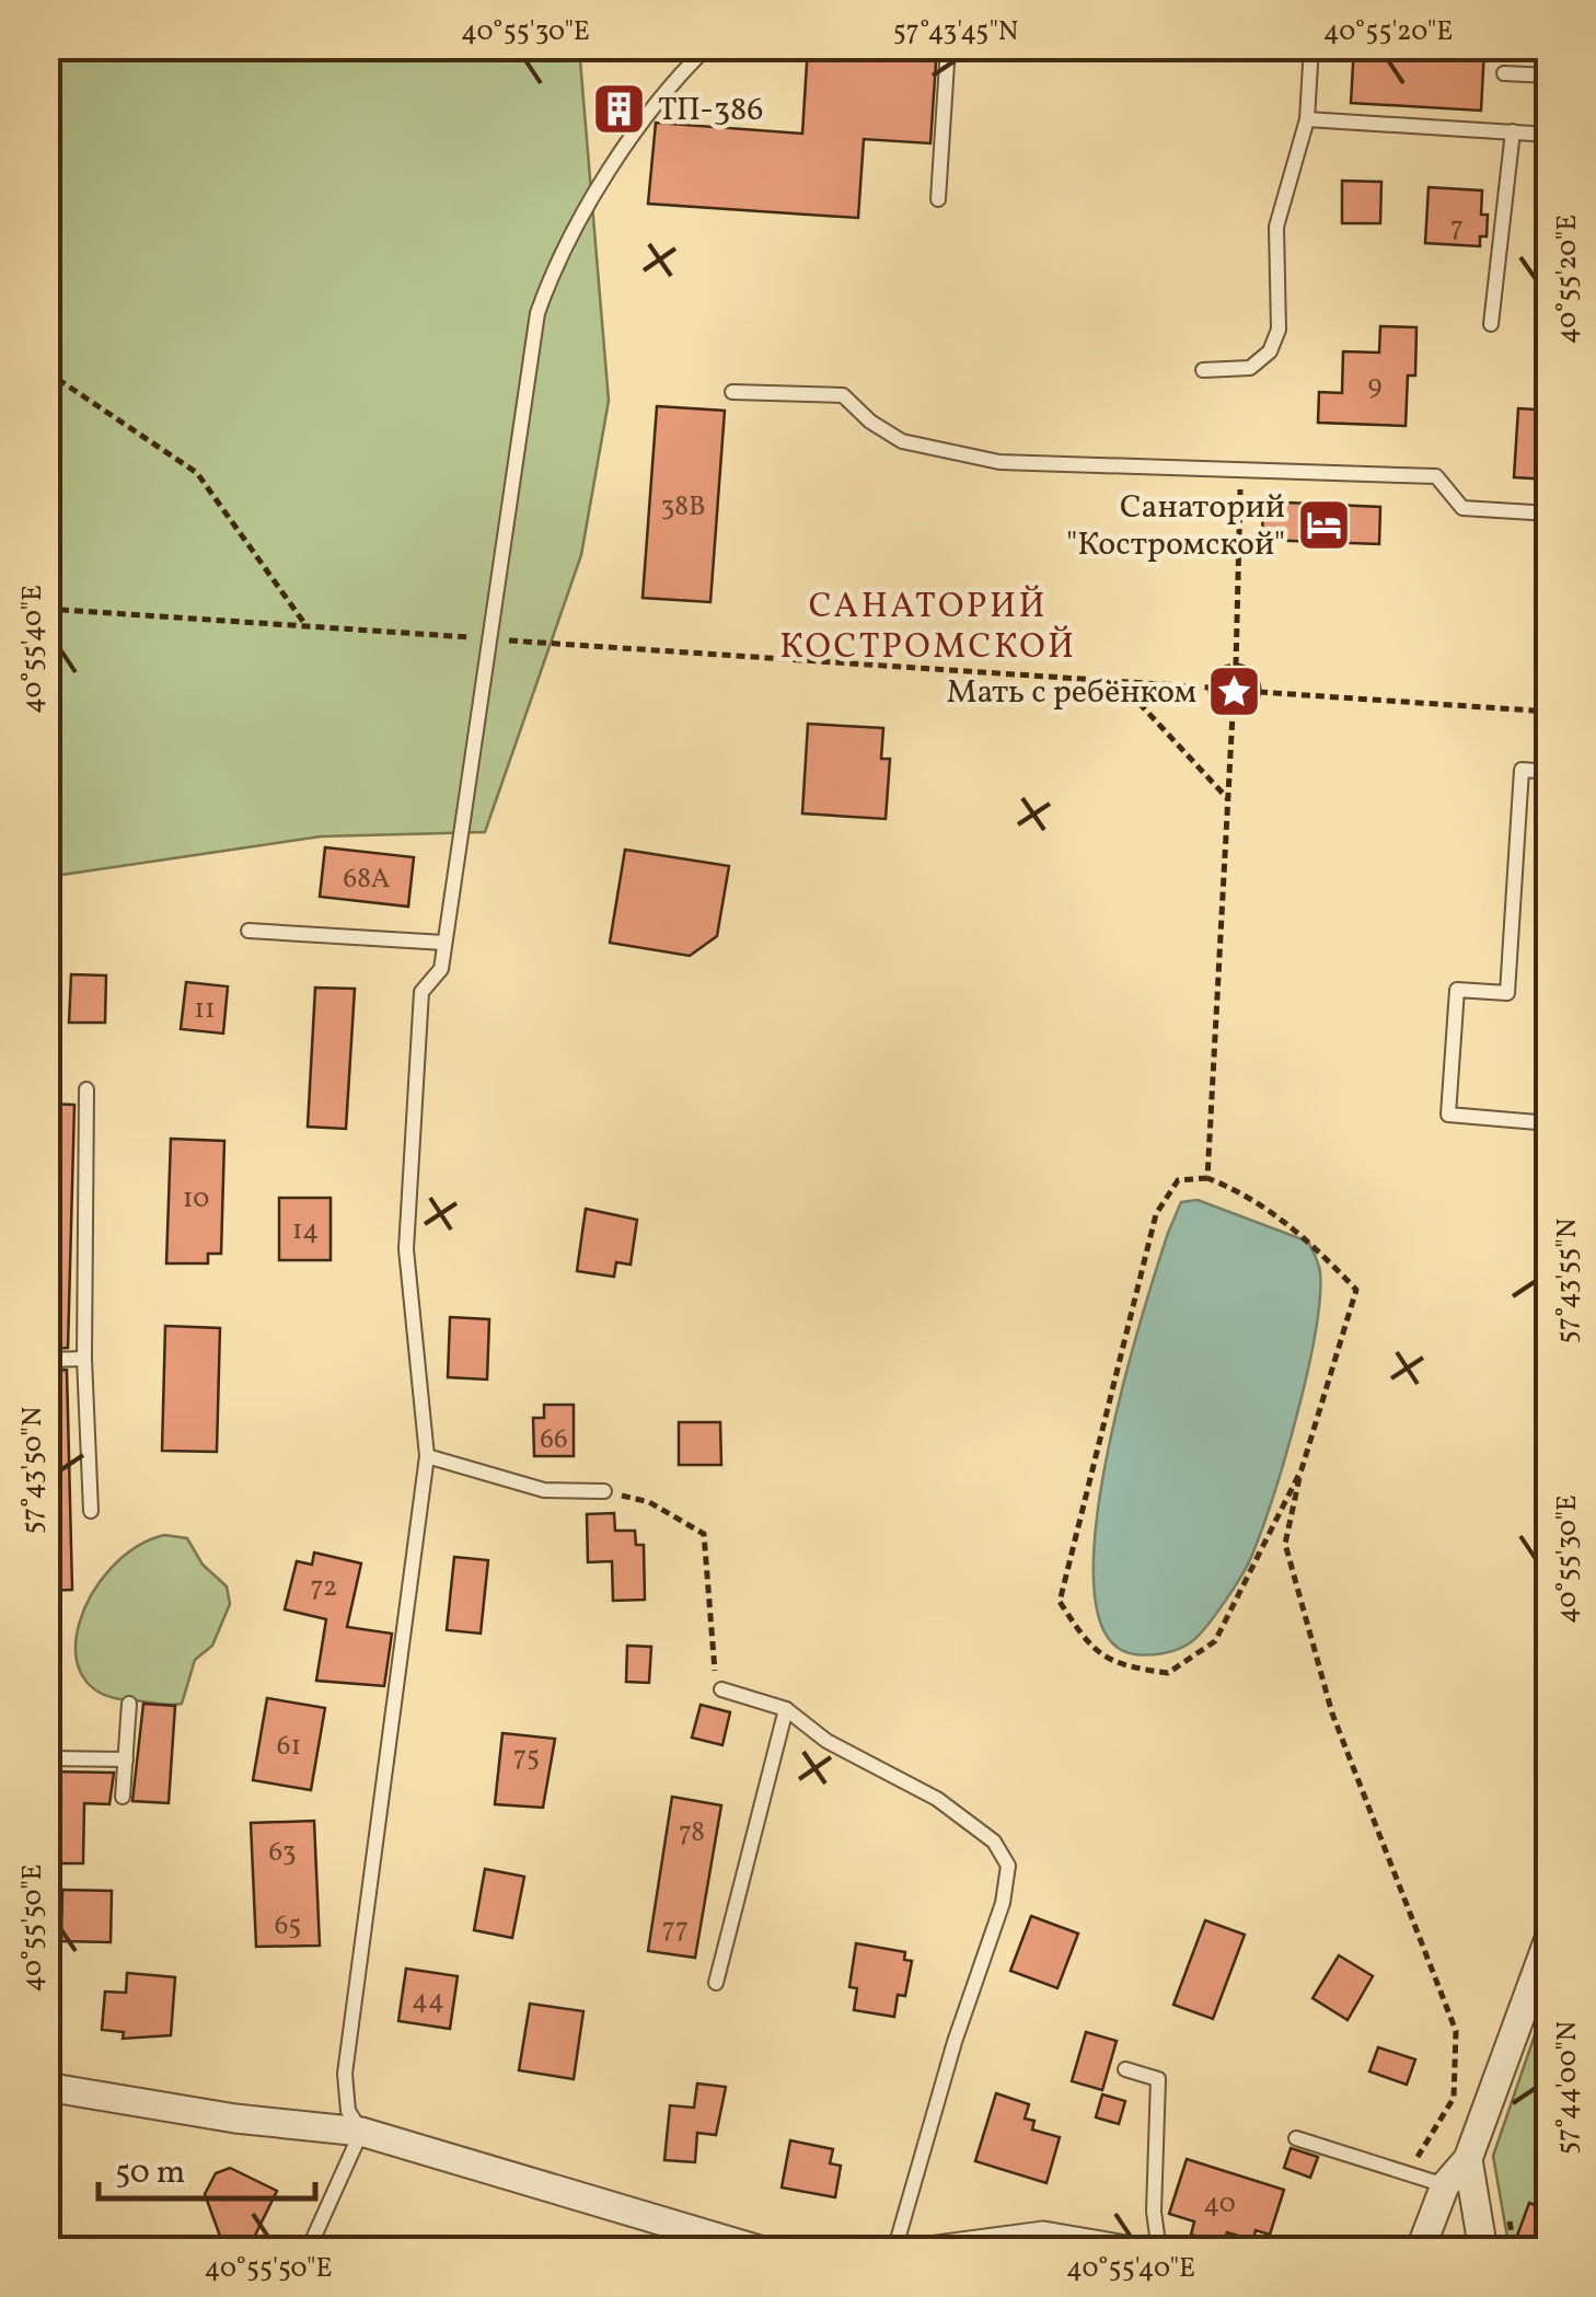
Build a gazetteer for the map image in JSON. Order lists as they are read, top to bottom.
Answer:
{
  "districts": ["САНАТОРИЙ КОСТРОМСКОЙ"],
  "places": {
    "building": ["ТП-386"],
    "hotel": ["Санаторий \"Костромской\""],
    "place": ["Мать с ребёнком"]
  },
  "house_numbers": [
    "7",
    "9",
    "38В",
    "68А",
    "11",
    "10",
    "14",
    "66",
    "72",
    "61",
    "75",
    "78",
    "63",
    "65",
    "77",
    "44",
    "40"
  ],
  "scale_bar": "50 m",
  "coordinates": [
    "40°55'30\"E",
    "57°43'45\"N",
    "40°55'20\"E",
    "40°55'40\"E",
    "57°43'55\"N",
    "57°43'50\"N",
    "40°55'50\"E",
    "57°44'00\"N"
  ]
}
